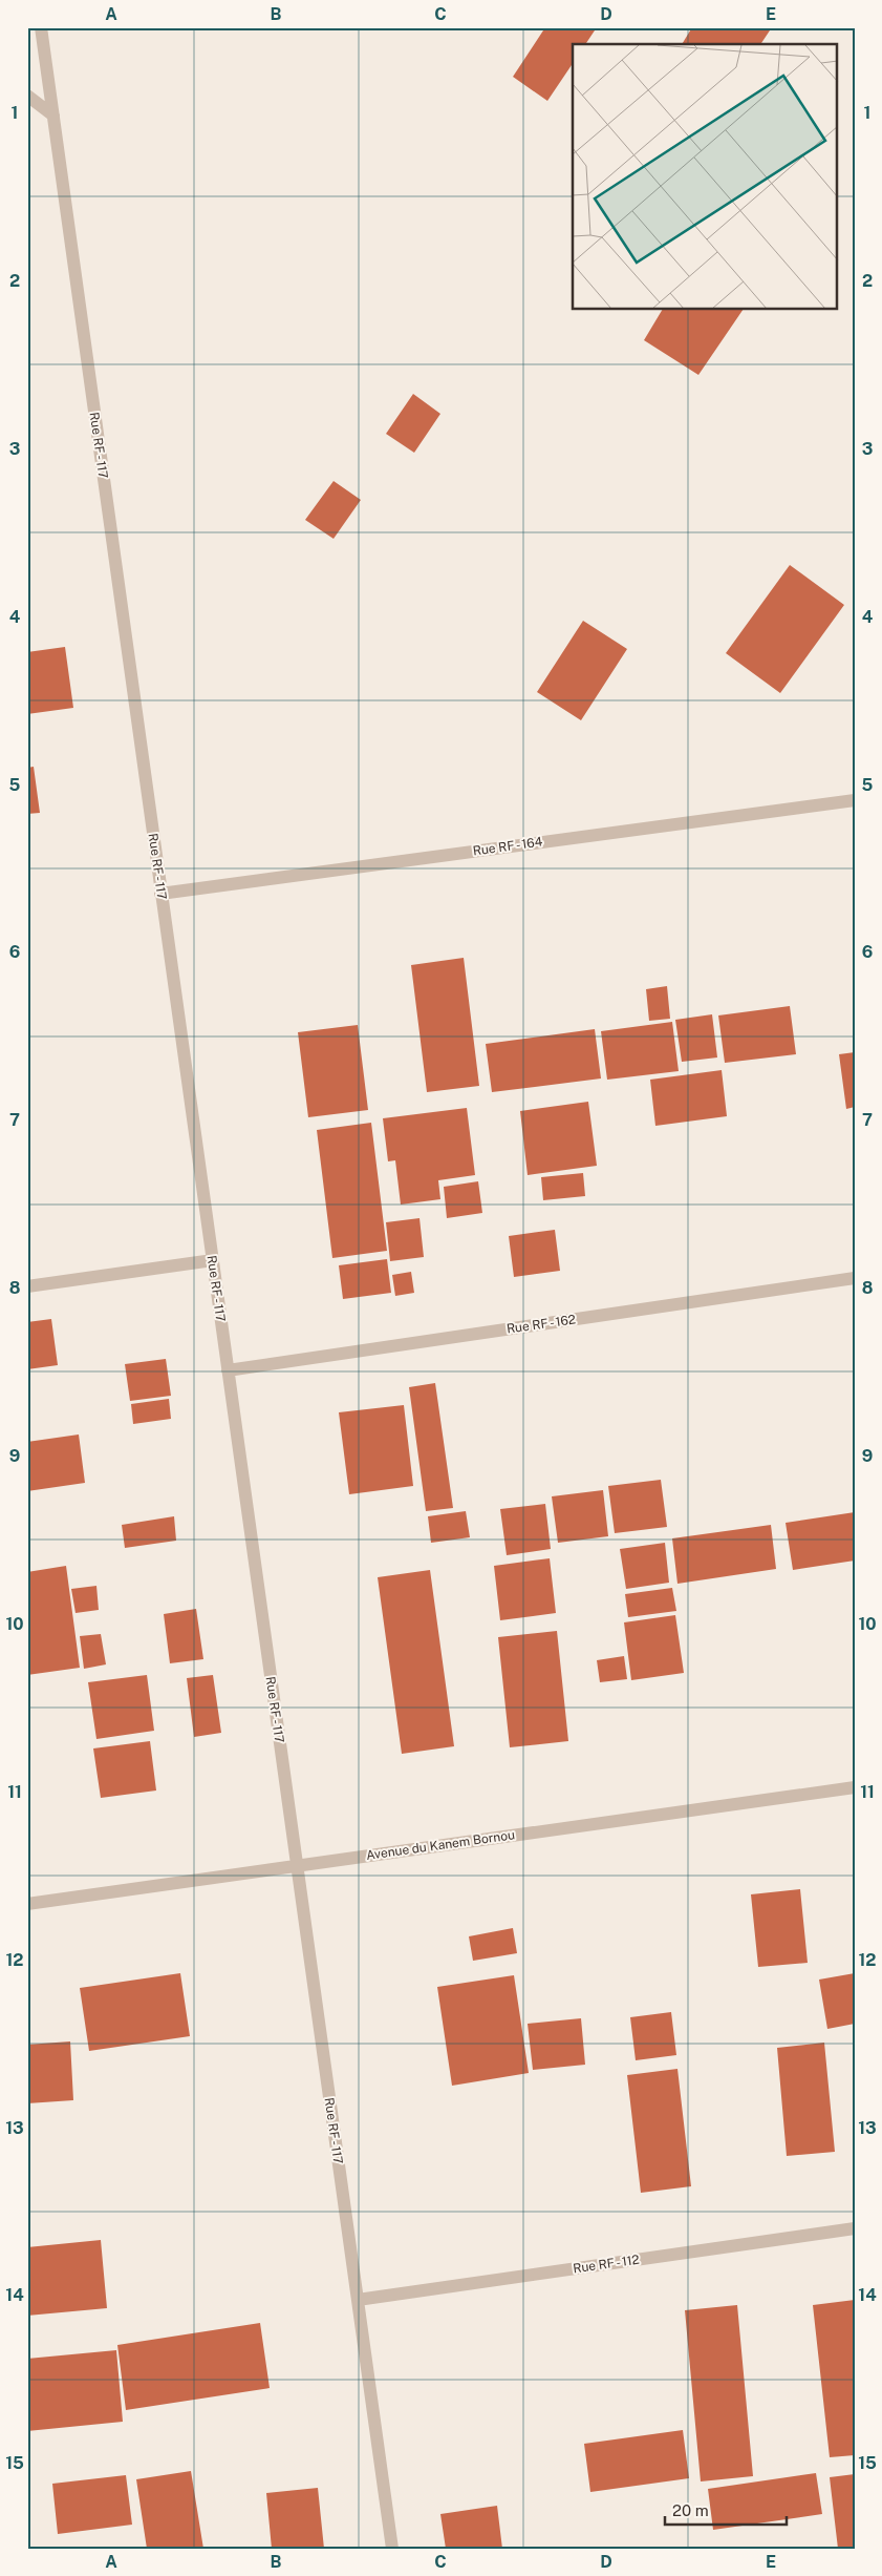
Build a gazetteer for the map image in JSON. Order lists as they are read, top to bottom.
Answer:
{
  "streets": {
    "street": [
      "Rue RF - 117",
      "Rue RF - 164",
      "Rue RF - 162",
      "Avenue du Kanem Bornou",
      "Rue RF - 112"
    ]
  },
  "crossings": [
    ["Rue RF - 117", "Rue RF - 164"],
    ["Rue RF - 117", "Rue RF - 162"],
    ["Rue RF - 117", "Avenue du Kanem Bornou"],
    ["Rue RF - 117", "Rue RF - 112"]
  ],
  "scale_bar": "20 m",
  "grid": {
    "columns": [
      "A",
      "B",
      "C",
      "D",
      "E"
    ],
    "rows": [
      "1",
      "2",
      "3",
      "4",
      "5",
      "6",
      "7",
      "8",
      "9",
      "10",
      "11",
      "12",
      "13",
      "14",
      "15"
    ]
  }
}
